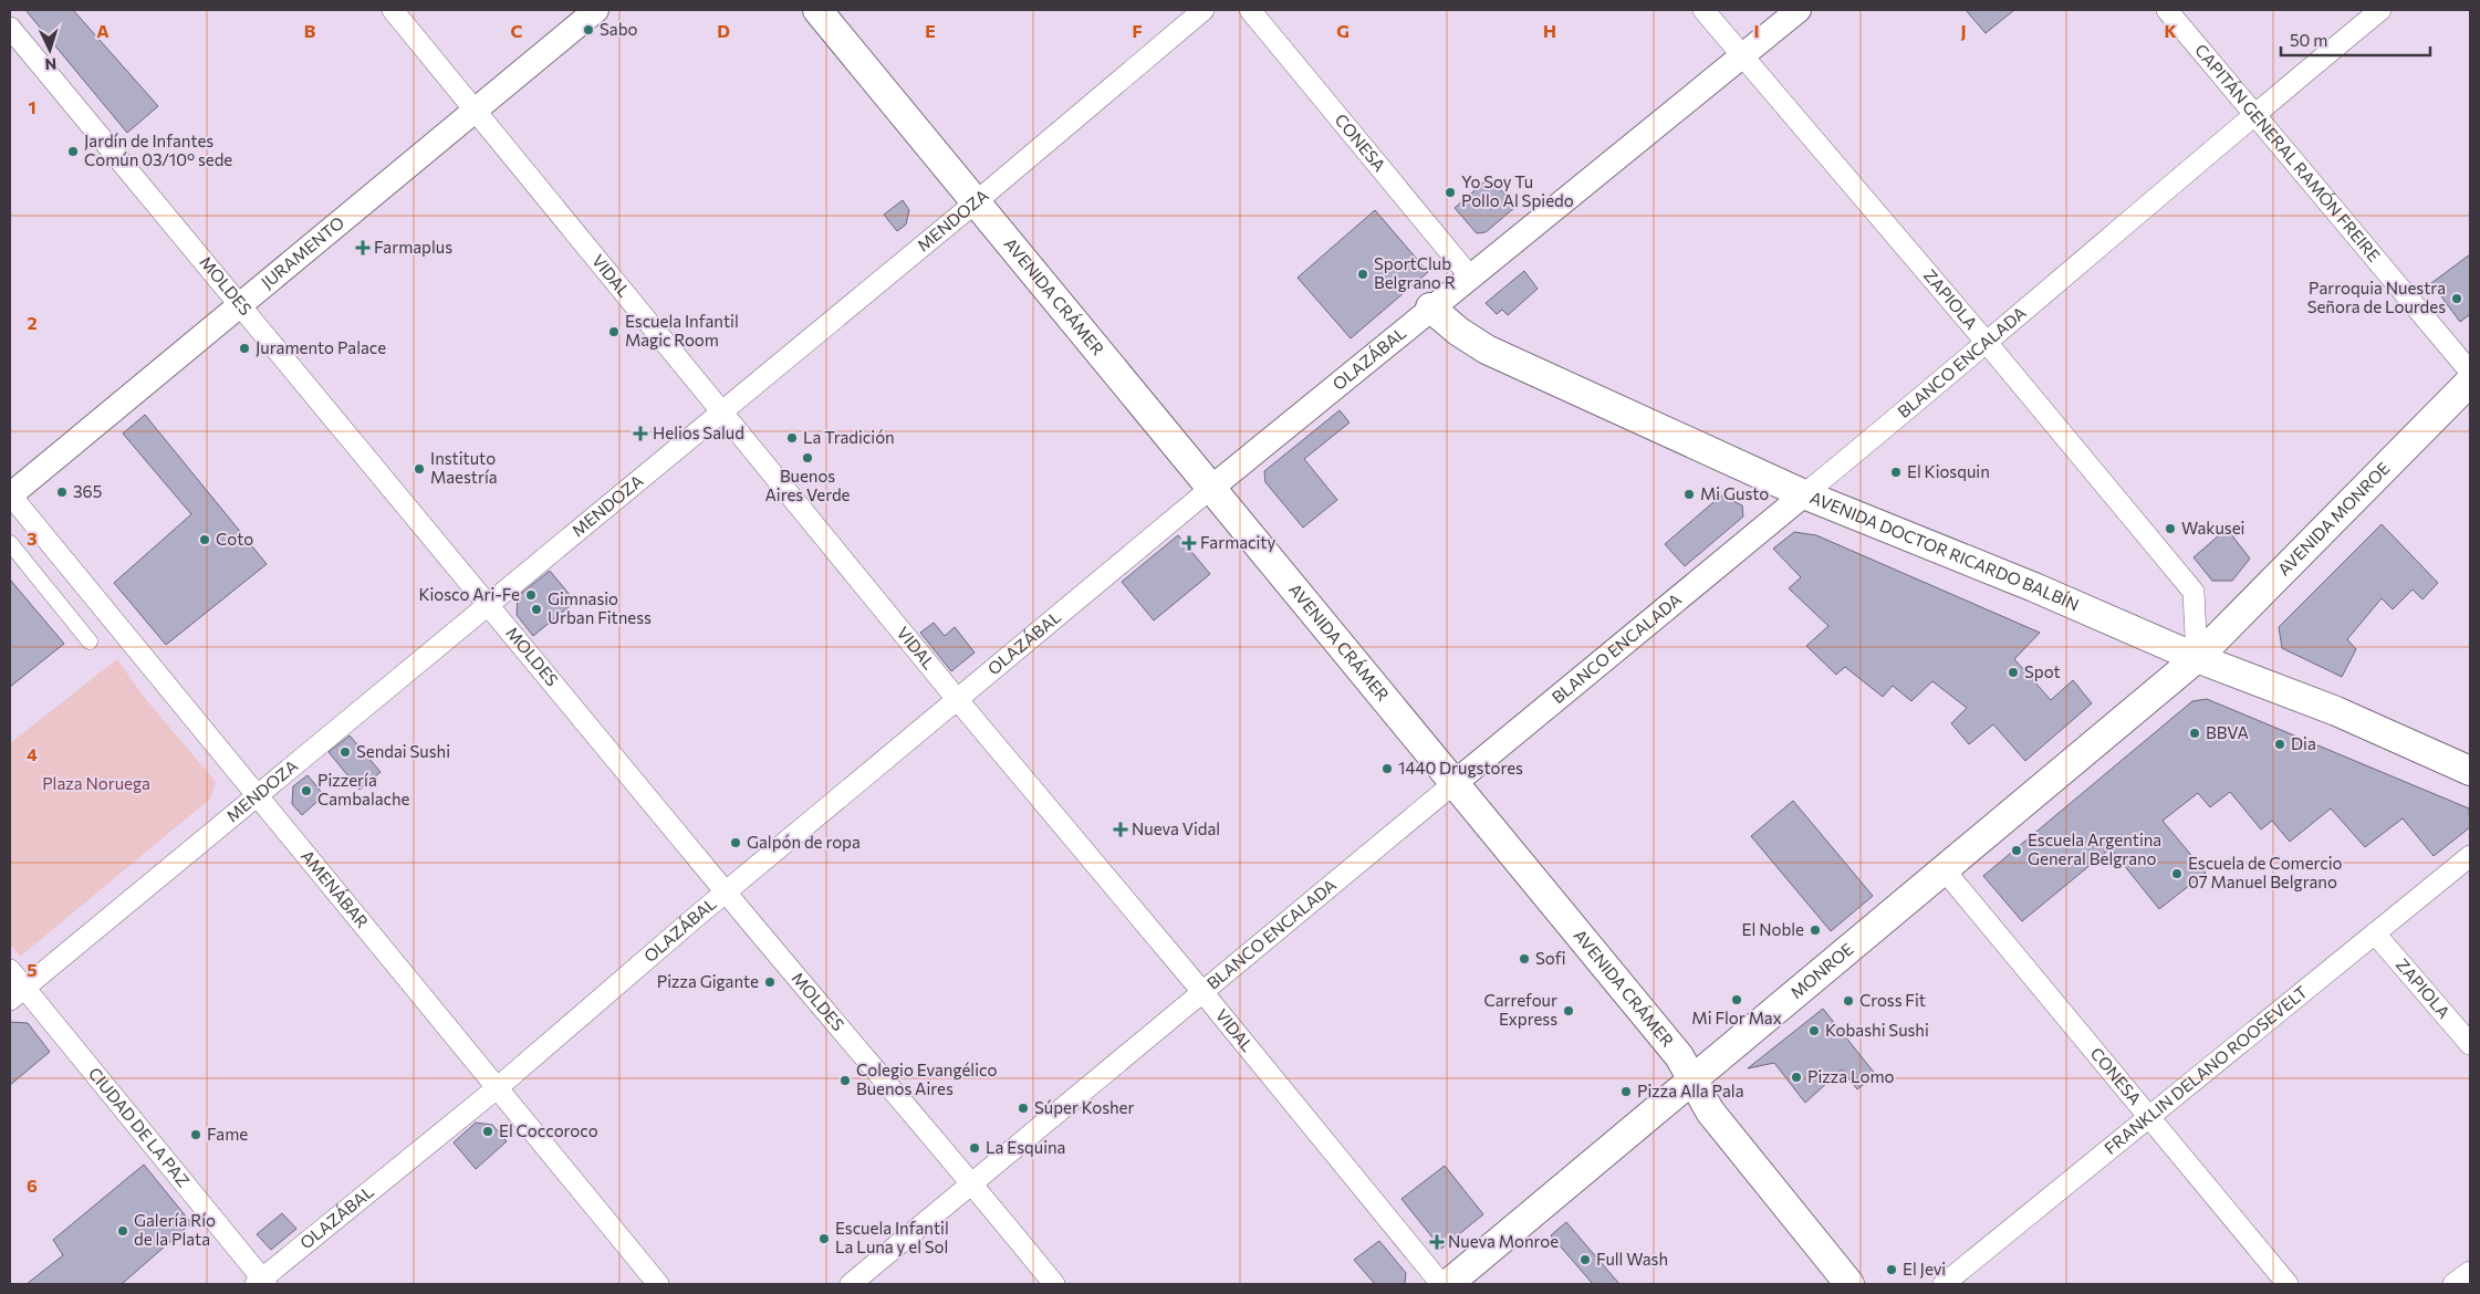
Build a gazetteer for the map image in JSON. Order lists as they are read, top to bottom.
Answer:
{
  "streets": {
    "main road": [
      "AVENIDA CRÁMER",
      "AVENIDA MONROE",
      "AVENIDA DOCTOR RICARDO BALBÍN",
      "MONROE"
    ],
    "street": [
      "CONESA",
      "CAPITÁN GENERAL RAMÓN FREIRE",
      "MENDOZA",
      "JURAMENTO",
      "VIDAL",
      "MOLDES",
      "ZAPIOLA",
      "OLAZÁBAL",
      "BLANCO ENCALADA",
      "AMENÁBAR",
      "FRANKLIN DELANO ROOSEVELT",
      "CIUDAD DE LA PAZ"
    ]
  },
  "crossings": [
    ["CONESA", "OLAZÁBAL"],
    ["CONESA", "MONROE"],
    ["CONESA", "FRANKLIN DELANO ROOSEVELT"],
    ["CAPITÁN GENERAL RAMÓN FREIRE", "BLANCO ENCALADA"],
    ["MENDOZA", "VIDAL"],
    ["MENDOZA", "MOLDES"],
    ["MENDOZA", "AVENIDA CRÁMER"],
    ["MENDOZA", "AMENÁBAR"],
    ["MENDOZA", "CIUDAD DE LA PAZ"],
    ["JURAMENTO", "VIDAL"],
    ["JURAMENTO", "MOLDES"],
    ["JURAMENTO", "AMENÁBAR"],
    ["VIDAL", "OLAZÁBAL"],
    ["VIDAL", "BLANCO ENCALADA"],
    ["MOLDES", "OLAZÁBAL"],
    ["MOLDES", "BLANCO ENCALADA"],
    ["AVENIDA CRÁMER", "OLAZÁBAL"],
    ["AVENIDA CRÁMER", "BLANCO ENCALADA"],
    ["AVENIDA CRÁMER", "MONROE"],
    ["ZAPIOLA", "OLAZÁBAL"],
    ["ZAPIOLA", "BLANCO ENCALADA"],
    ["ZAPIOLA", "AVENIDA MONROE"],
    ["ZAPIOLA", "AVENIDA DOCTOR RICARDO BALBÍN"],
    ["ZAPIOLA", "MONROE"],
    ["ZAPIOLA", "FRANKLIN DELANO ROOSEVELT"],
    ["OLAZÁBAL", "AVENIDA DOCTOR RICARDO BALBÍN"],
    ["OLAZÁBAL", "AMENÁBAR"],
    ["OLAZÁBAL", "CIUDAD DE LA PAZ"],
    ["BLANCO ENCALADA", "AVENIDA DOCTOR RICARDO BALBÍN"],
    ["AVENIDA MONROE", "AVENIDA DOCTOR RICARDO BALBÍN"],
    ["AVENIDA MONROE", "MONROE"],
    ["AVENIDA DOCTOR RICARDO BALBÍN", "MONROE"]
  ],
  "parks": ["Plaza Noruega"],
  "places": {
    "other": [
      "Sabo",
      "Jardín de Infantes Común 03/10° sede",
      "Yo Soy Tu Pollo Al Spiedo",
      "SportClub Belgrano R",
      "Parroquia Nuestra Señora de Lourdes",
      "Escuela Infantil Magic Room",
      "Juramento Palace",
      "La Tradición",
      "Buenos Aires Verde",
      "Instituto Maestría",
      "El Kiosquin",
      "365",
      "Mi Gusto",
      "Wakusei",
      "Coto",
      "Kiosco Ari-Fe",
      "Gimnasio Urban Fitness",
      "Spot",
      "BBVA",
      "Dia",
      "Sendai Sushi",
      "1440 Drugstores",
      "Pizzería Cambalache",
      "Galpón de ropa",
      "Escuela Argentina General Belgrano",
      "Escuela de Comercio 07 Manuel Belgrano",
      "El Noble",
      "Sofi",
      "Pizza Gigante",
      "Mi Flor Max",
      "Cross Fit",
      "Carrefour Express",
      "Kobashi Sushi",
      "Pizza Lomo",
      "Colegio Evangélico Buenos Aires",
      "Pizza Alla Pala",
      "Súper Kosher",
      "El Coccoroco",
      "Fame",
      "La Esquina",
      "Galería Río de la Plata",
      "Escuela Infantil La Luna y el Sol",
      "Full Wash",
      "El Jevi"
    ],
    "health": [
      "Farmaplus",
      "Helios Salud",
      "Farmacity",
      "Nueva Vidal",
      "Nueva Monroe"
    ]
  },
  "scale_bar": "50 m",
  "north": "bottom",
  "grid": {
    "columns": [
      "A",
      "B",
      "C",
      "D",
      "E",
      "F",
      "G",
      "H",
      "I",
      "J",
      "K"
    ],
    "rows": [
      "1",
      "2",
      "3",
      "4",
      "5",
      "6"
    ]
  }
}
